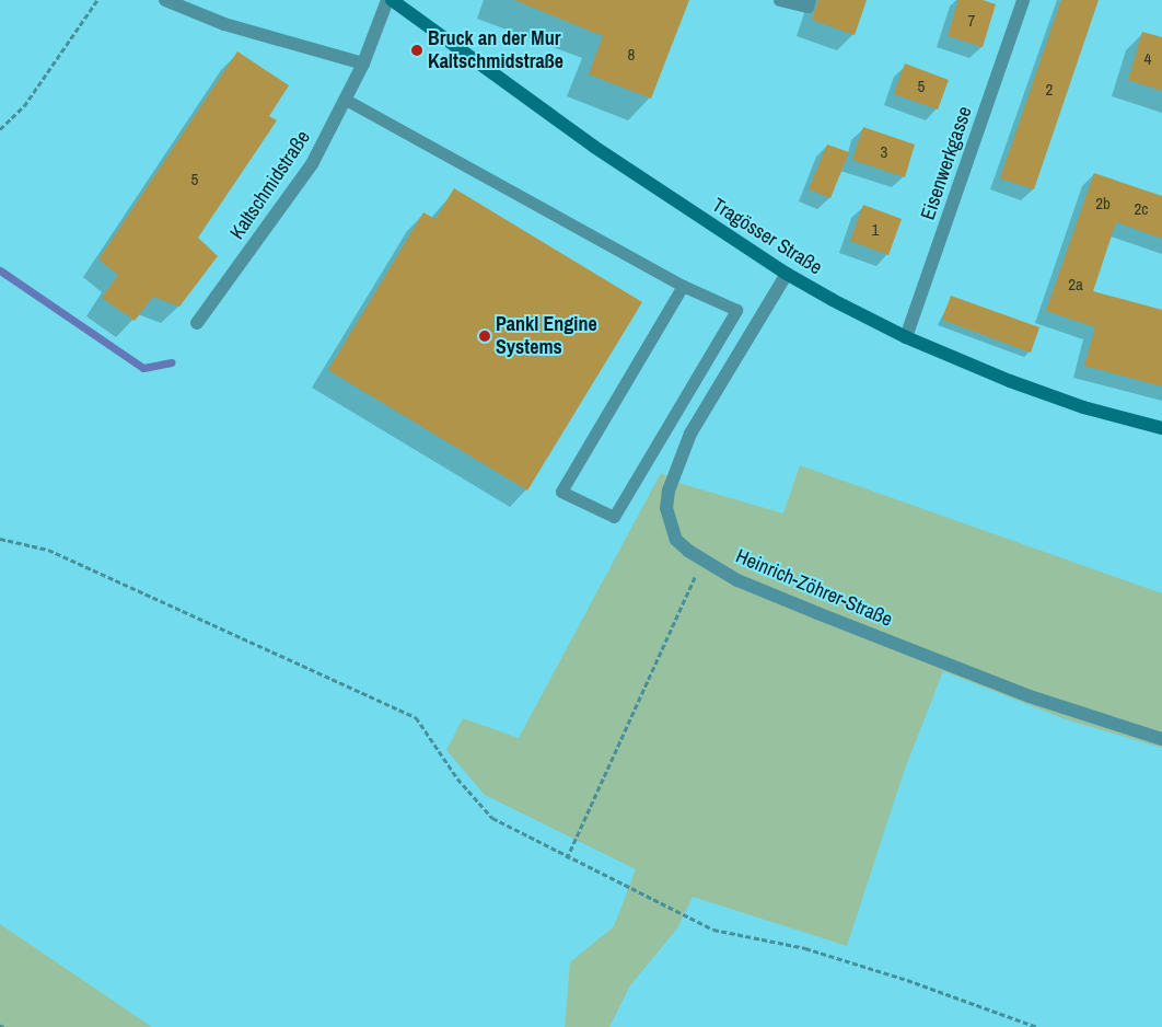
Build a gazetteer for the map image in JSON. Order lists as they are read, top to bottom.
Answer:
{
  "streets": {
    "main road": ["Tragösser Straße"],
    "street": ["Eisenwerkgasse", "Kaltschmidstraße", "Heinrich-Zöhrer-Straße"]
  },
  "crossings": [
    ["Eisenwerkgasse", "Tragösser Straße"],
    ["Tragösser Straße", "Heinrich-Zöhrer-Straße"]
  ],
  "places": ["Bruck an der Mur Kaltschmidstraße", "Pankl Engine Systems"],
  "house_numbers": [
    "7",
    "8",
    "4",
    "5",
    "2",
    "3",
    "5",
    "2b",
    "2c",
    "1",
    "2a"
  ]
}
